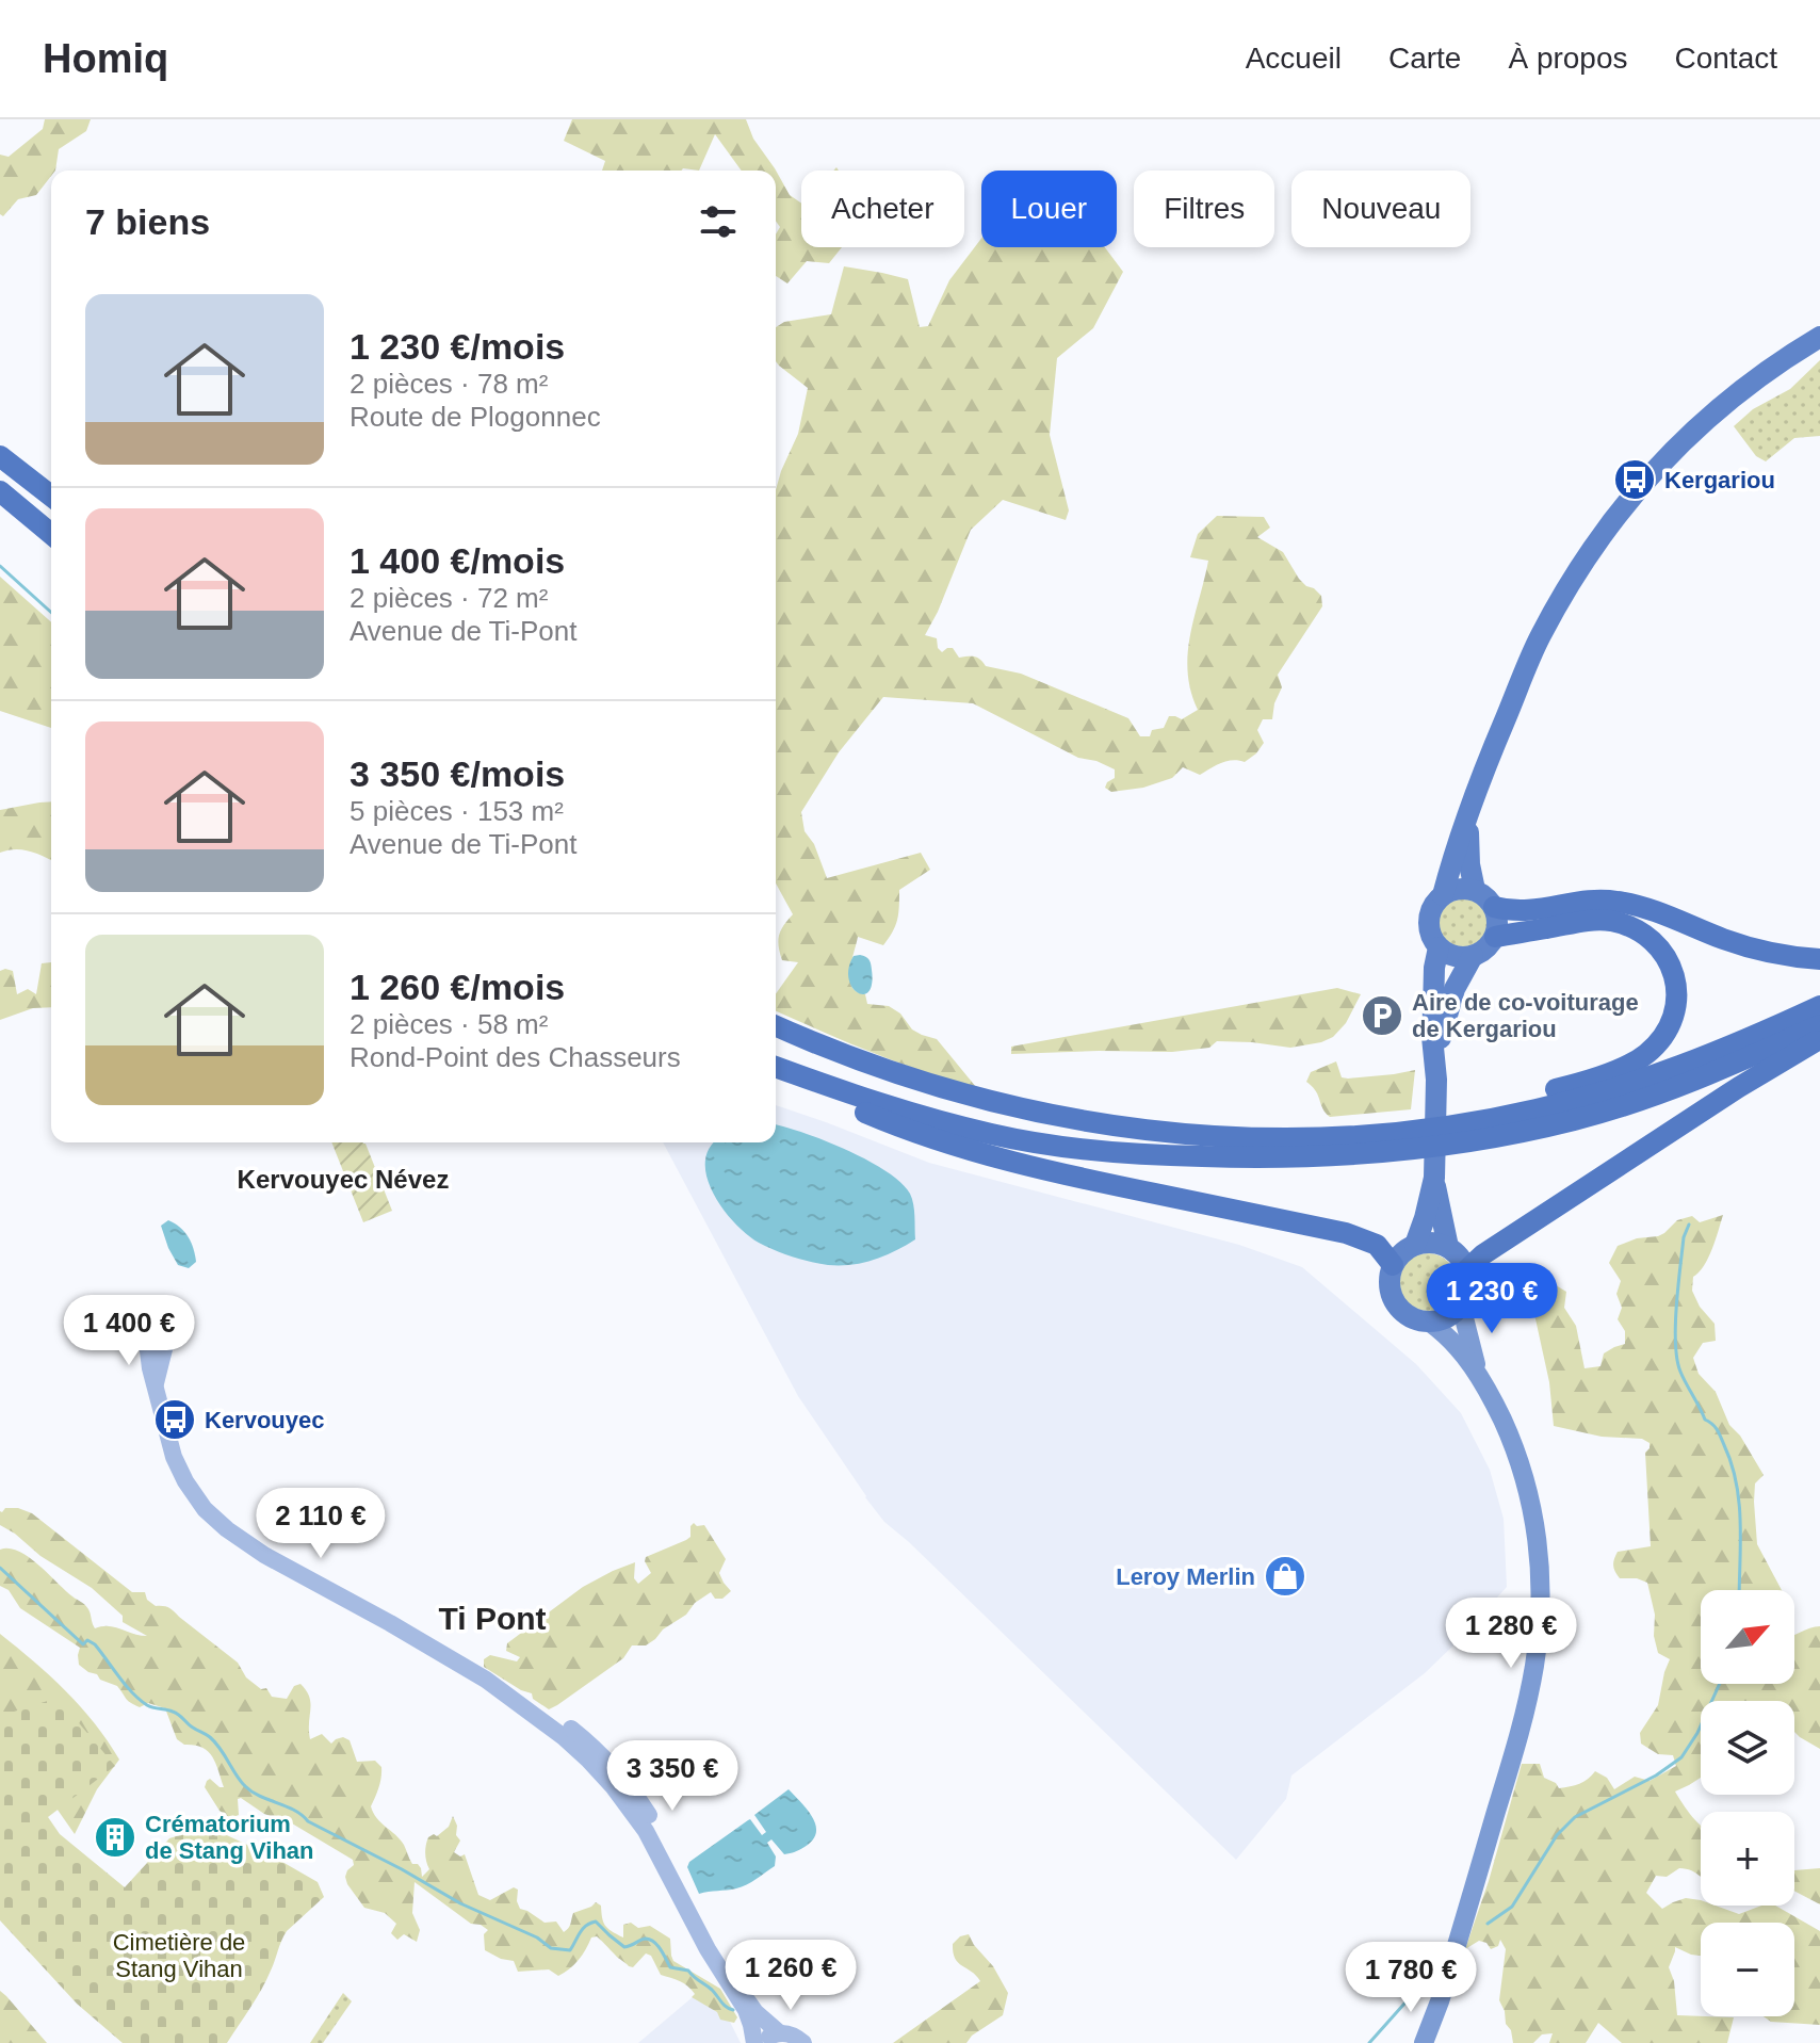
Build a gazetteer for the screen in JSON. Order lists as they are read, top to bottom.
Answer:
{
  "districts": ["Kervouyec Névez", "Ti Pont"],
  "parks": ["Cimetière de Stang Vihan"],
  "places": {
    "bus stop": ["Kergariou", "Kervouyec"],
    "parking": ["Aire de co-voiturage de Kergariou"],
    "shop": ["Leroy Merlin"],
    "building": ["Crématorium de Stang Vihan"]
  },
  "north": "top right",
  "page": {
    "header": "Homiq",
    "nav": [
      "Accueil",
      "Carte",
      "À propos",
      "Contact"
    ],
    "chip": [
      "Acheter",
      "Louer",
      "Filtres",
      "Nouveau"
    ],
    "heading": "7 biens",
    "list": [
      {
        "name": "1 230 €/mois",
        "note": "2 pièces · 78 m² · Route de Plogonnec"
      },
      {
        "name": "1 400 €/mois",
        "note": "2 pièces · 72 m² · Avenue de Ti-Pont"
      },
      {
        "name": "3 350 €/mois",
        "note": "5 pièces · 153 m² · Avenue de Ti-Pont"
      },
      {
        "name": "1 260 €/mois",
        "note": "2 pièces · 58 m² · Rond-Point des Chasseurs"
      }
    ],
    "price": [
      "1 230 €",
      "1 400 €",
      "2 110 €",
      "1 280 €",
      "3 350 €",
      "1 260 €",
      "1 780 €"
    ],
    "map_buttons": ["+", "−"]
  }
}
